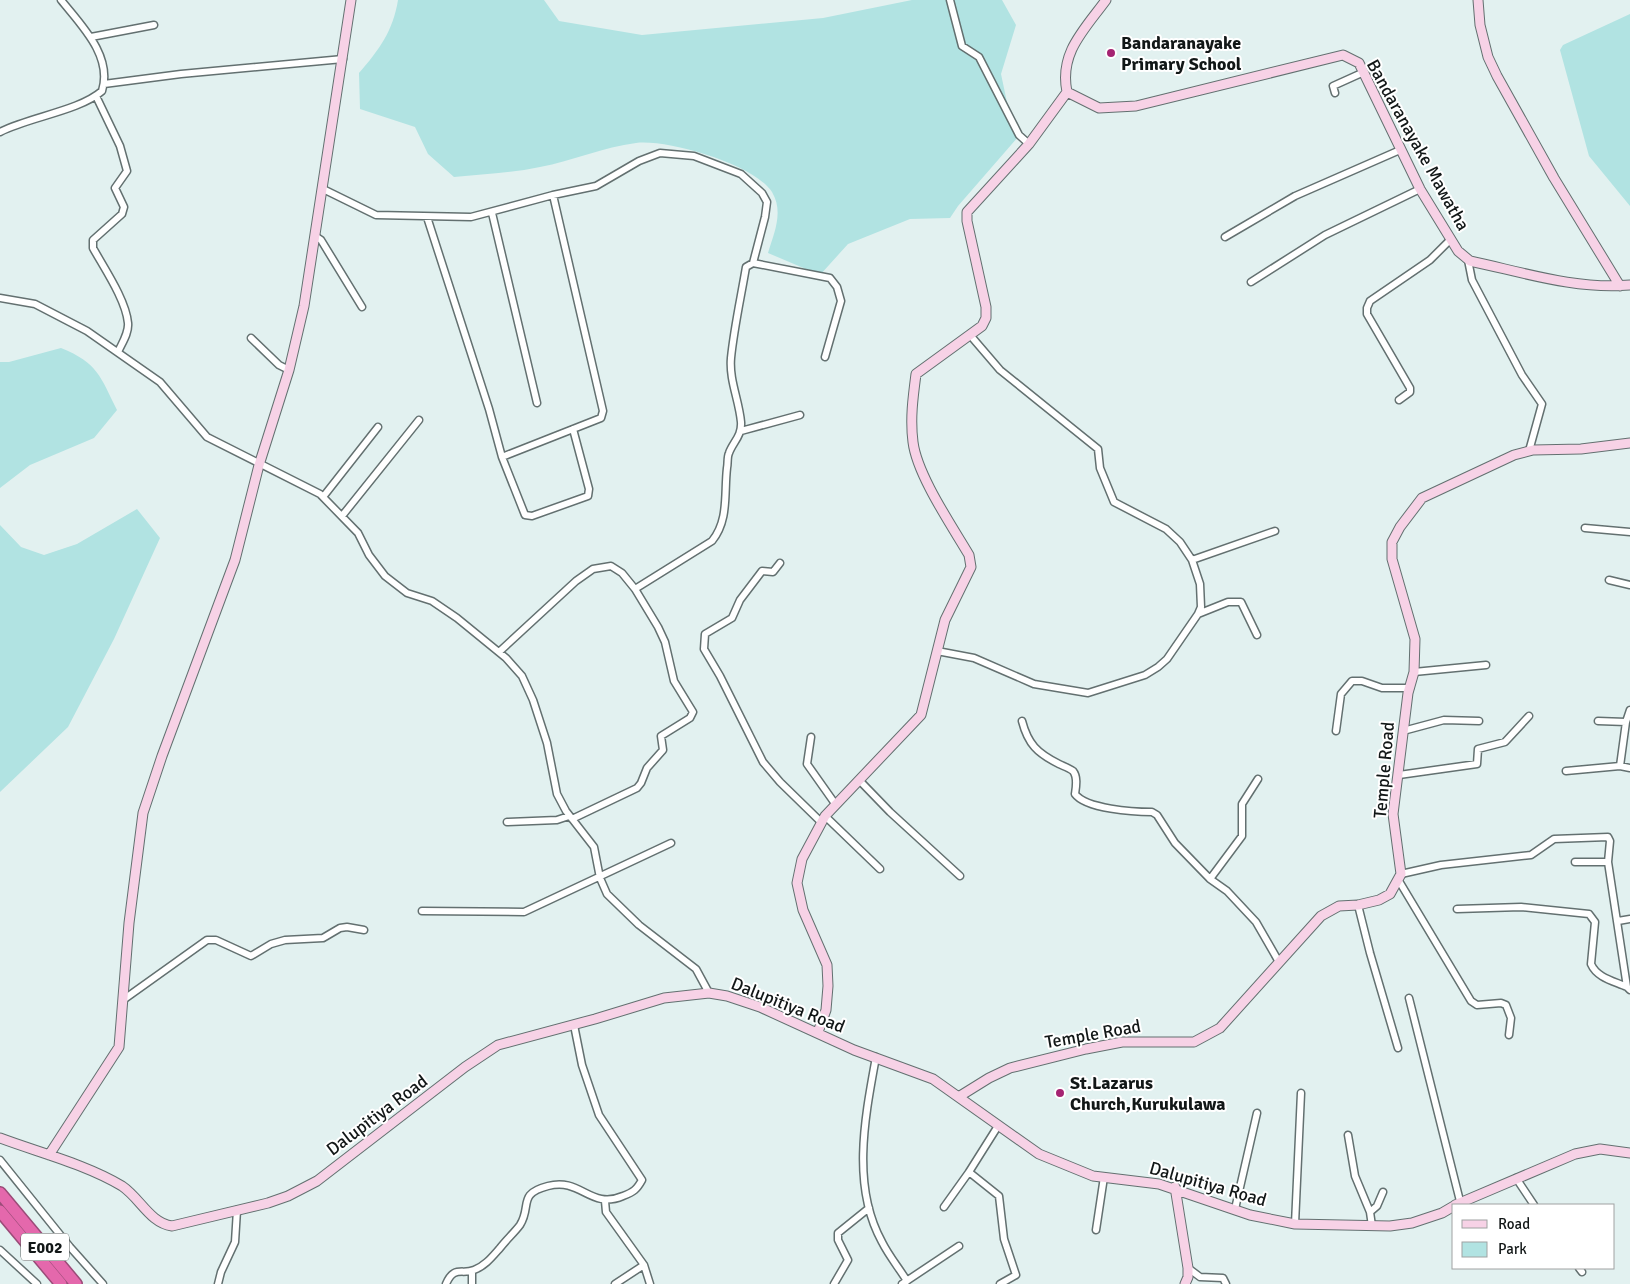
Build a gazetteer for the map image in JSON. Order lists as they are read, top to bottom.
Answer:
{
  "streets": {
    "highway": ["E002"],
    "street": ["Bandaranayake Mawatha", "Temple Road", "Dalupitiya Road"]
  },
  "crossings": [
    ["Temple Road", "Dalupitiya Road"]
  ],
  "places": ["Bandaranayake Primary School", "St.Lazarus Church,Kurukulawa"],
  "legend": ["Road", "Park"]
}
